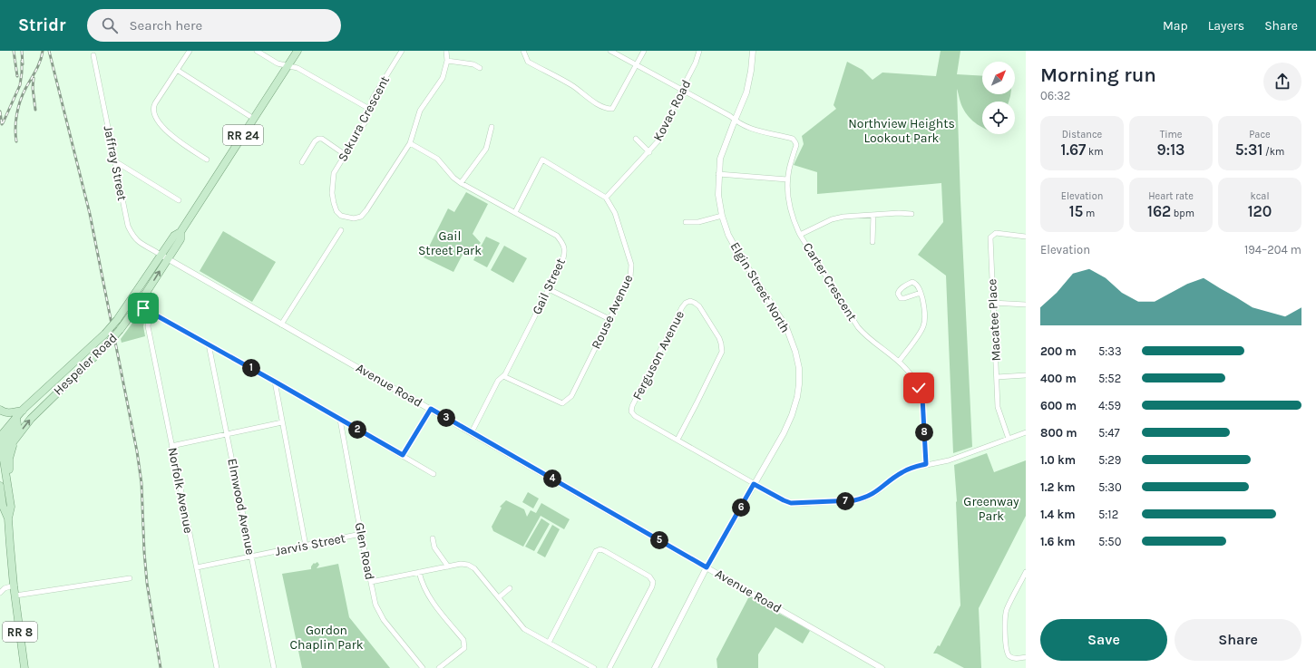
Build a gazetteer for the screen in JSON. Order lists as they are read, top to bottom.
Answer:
{
  "streets": {
    "main road": ["RR 24", "Hespeler Road", "RR 8"],
    "street": [
      "Kovac Road",
      "Sekura Crescent",
      "Jaffray Street",
      "Carter Crescent",
      "Gail Street",
      "Elgin Street North",
      "Rouse Avenue",
      "Macatee Place",
      "Ferguson Avenue",
      "Avenue Road",
      "Norfolk Avenue",
      "Elmwood Avenue",
      "Jarvis Street",
      "Glen Road"
    ]
  },
  "crossings": [
    ["Kovac Road", "Carter Crescent"],
    ["Kovac Road", "Rouse Avenue"],
    ["Sekura Crescent", "Gail Street"],
    ["Jaffray Street", "Hespeler Road"],
    ["Jaffray Street", "Avenue Road"],
    ["Carter Crescent", "Elgin Street North"],
    ["Carter Crescent", "Ferguson Avenue"],
    ["Gail Street", "Rouse Avenue"],
    ["Gail Street", "Avenue Road"],
    ["Elgin Street North", "Ferguson Avenue"],
    ["Elgin Street North", "Avenue Road"],
    ["Macatee Place", "Ferguson Avenue"],
    ["Hespeler Road", "Avenue Road"],
    ["Hespeler Road", "RR 8"],
    ["Norfolk Avenue", "Jarvis Street"],
    ["Elmwood Avenue", "Jarvis Street"],
    ["Jarvis Street", "Glen Road"]
  ],
  "parks": [
    "Northview Heights Lookout Park",
    "Gail Street Park",
    "Greenway Park",
    "Gordon Chaplin Park"
  ],
  "north": "top right",
  "page": {
    "header": "Stridr",
    "search": "Search here",
    "nav": ["Map", "Layers", "Share"],
    "heading": ["Morning run", "06:32"],
    "stats": [
      ["Distance", "1.67 km"],
      ["Time", "9:13"],
      ["Pace", "5:31 /km"],
      ["Elevation", "15 m"],
      ["Heart rate", "162 bpm"],
      ["kcal", "120"]
    ],
    "chart": ["Elevation", "194–204 m"],
    "list": [
      {
        "name": "200 m",
        "note": "5:33"
      },
      {
        "name": "400 m",
        "note": "5:52"
      },
      {
        "name": "600 m",
        "note": "4:59"
      },
      {
        "name": "800 m",
        "note": "5:47"
      },
      {
        "name": "1.0 km",
        "note": "5:29"
      },
      {
        "name": "1.2 km",
        "note": "5:30"
      },
      {
        "name": "1.4 km",
        "note": "5:12"
      },
      {
        "name": "1.6 km",
        "note": "5:50"
      }
    ],
    "pins": [
      "1",
      "3",
      "2",
      "8",
      "4",
      "7",
      "6",
      "5"
    ],
    "buttons": ["Save", "Share"]
  }
}
